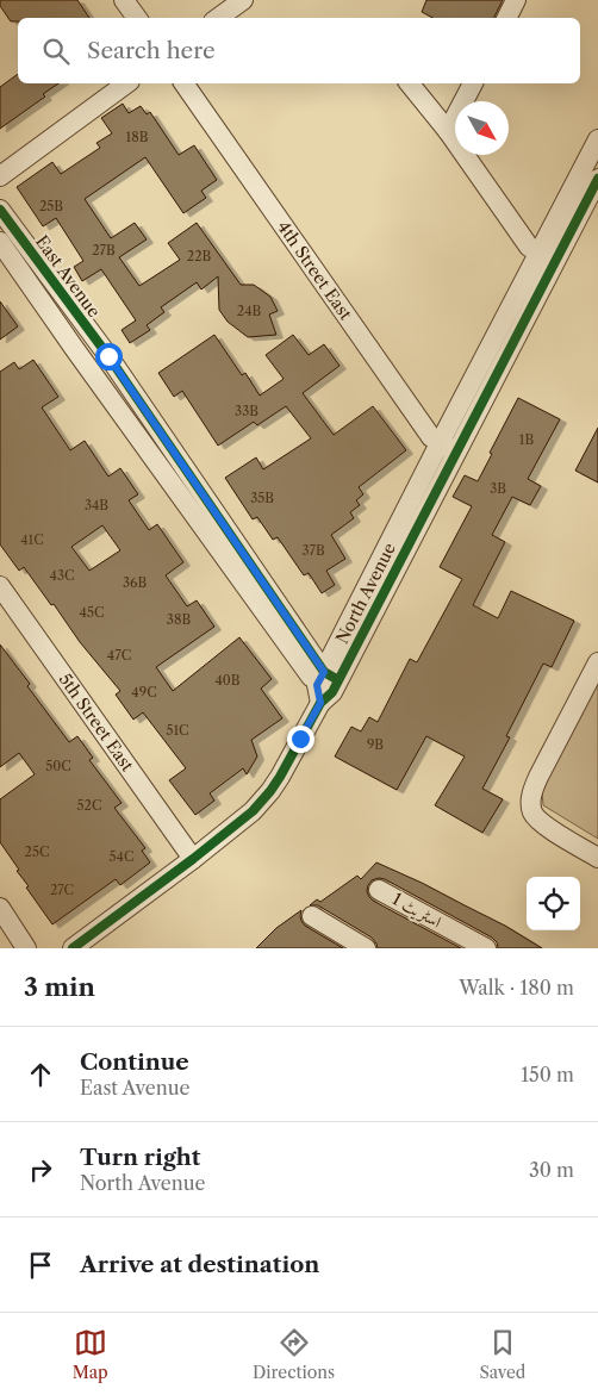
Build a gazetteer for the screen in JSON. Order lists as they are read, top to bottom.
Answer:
{
  "streets": {
    "street": [
      "4th Street East",
      "East Avenue",
      "North Avenue",
      "5th Street East",
      "اسٹریٹ 1"
    ]
  },
  "crossings": [
    ["4th Street East", "North Avenue"],
    ["East Avenue", "North Avenue"],
    ["North Avenue", "5th Street East"]
  ],
  "house_numbers": [
    "18B",
    "25B",
    "27B",
    "22B",
    "24B",
    "33B",
    "1B",
    "3B",
    "35B",
    "34B",
    "41C",
    "37B",
    "43C",
    "36B",
    "45C",
    "38B",
    "47C",
    "40B",
    "49C",
    "51C",
    "9B",
    "50C",
    "52C",
    "25C",
    "54C",
    "27C"
  ],
  "north": "bottom right",
  "page": {
    "search": "Search here",
    "heading": ["3 min", "Walk · 180 m"],
    "list": [
      ["Continue", "East Avenue", "150 m"],
      ["Turn right", "North Avenue", "30 m"],
      "Arrive at destination"
    ],
    "nav": ["Map", "Directions", "Saved"]
  }
}
